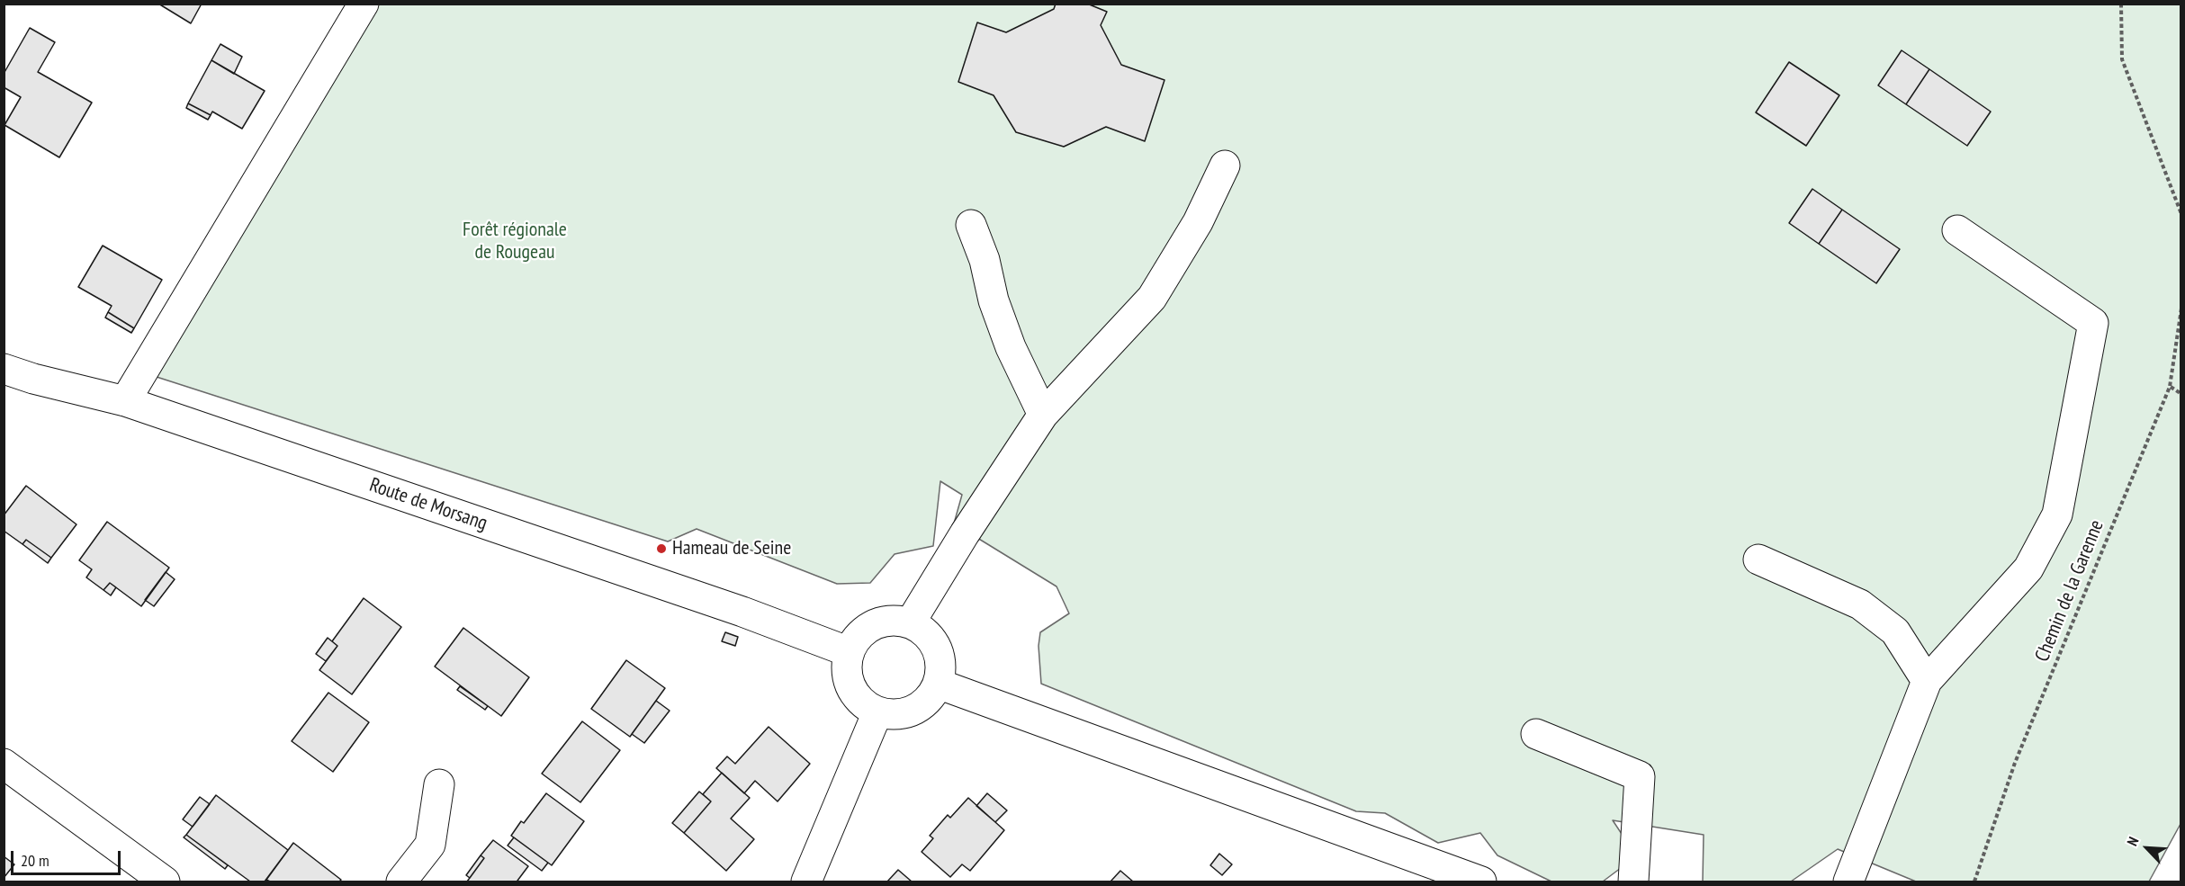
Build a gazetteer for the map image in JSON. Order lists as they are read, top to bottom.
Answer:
{
  "streets": {
    "street": ["Route de Morsang"],
    "path": ["Chemin de la Garenne"]
  },
  "parks": ["Forêt régionale de Rougeau"],
  "places": ["Hameau de Seine"],
  "scale_bar": "20 m",
  "north": "top left"
}
